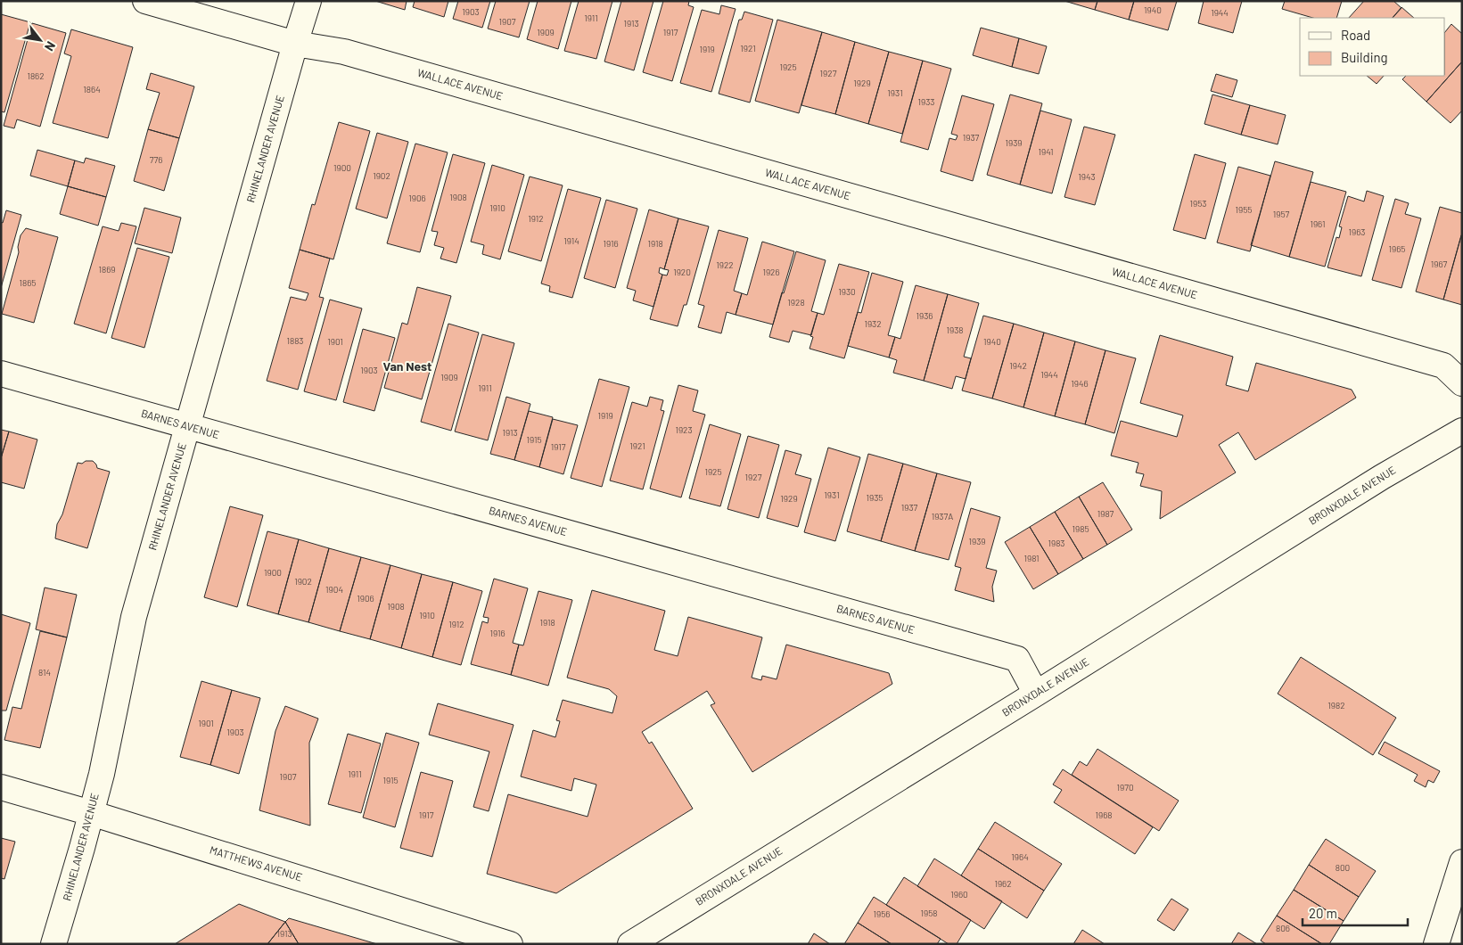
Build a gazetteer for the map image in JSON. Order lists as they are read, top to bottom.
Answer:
{
  "streets": {
    "street": [
      "WALLACE AVENUE",
      "RHINELANDER AVENUE",
      "BARNES AVENUE",
      "BRONXDALE AVENUE",
      "MATTHEWS AVENUE"
    ]
  },
  "crossings": [
    ["WALLACE AVENUE", "RHINELANDER AVENUE"],
    ["RHINELANDER AVENUE", "BARNES AVENUE"],
    ["RHINELANDER AVENUE", "MATTHEWS AVENUE"],
    ["BARNES AVENUE", "BRONXDALE AVENUE"]
  ],
  "districts": ["Van Nest"],
  "house_numbers": [
    "1940",
    "1903",
    "1944",
    "1911",
    "1907",
    "1913",
    "1909",
    "1917",
    "1921",
    "1919",
    "1925",
    "1927",
    "1862",
    "1929",
    "1864",
    "1931",
    "1933",
    "1937",
    "1939",
    "1941",
    "776",
    "1900",
    "1902",
    "1943",
    "1908",
    "1906",
    "1953",
    "1910",
    "1955",
    "1957",
    "1912",
    "1961",
    "1963",
    "1914",
    "1916",
    "1918",
    "1965",
    "1967",
    "1922",
    "1869",
    "1920",
    "1926",
    "1865",
    "1930",
    "1928",
    "1936",
    "1932",
    "1938",
    "1883",
    "1901",
    "1940",
    "1942",
    "1903",
    "1944",
    "1909",
    "1946",
    "1911",
    "1919",
    "1923",
    "1913",
    "1915",
    "1921",
    "1917",
    "1925",
    "1927",
    "1931",
    "1935",
    "1929",
    "1937",
    "1987",
    "1937A",
    "1985",
    "1939",
    "1983",
    "1981",
    "1900",
    "1902",
    "1904",
    "1906",
    "1908",
    "1910",
    "1918",
    "1912",
    "1916",
    "814",
    "1982",
    "1901",
    "1903",
    "1911",
    "1907",
    "1915",
    "1970",
    "1917",
    "1968",
    "1964",
    "800",
    "1962",
    "1960",
    "1958",
    "1956",
    "806",
    "1913"
  ],
  "legend": ["Road", "Building"],
  "scale_bar": "20 m",
  "north": "bottom right"
}
